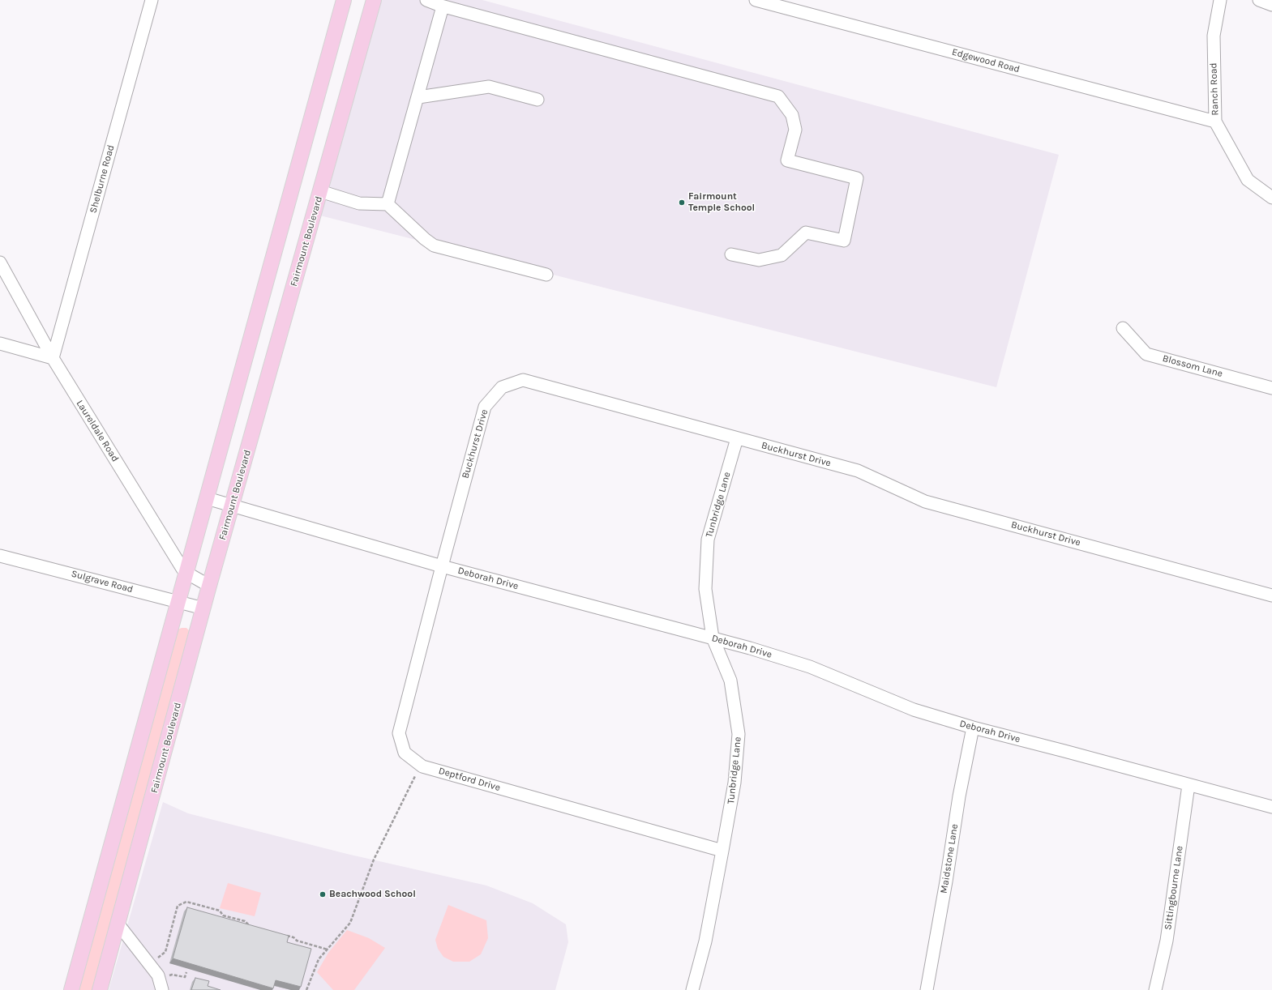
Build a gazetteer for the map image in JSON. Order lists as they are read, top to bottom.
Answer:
{
  "streets": {
    "main road": ["Fairmount Boulevard"],
    "street": [
      "Edgewood Road",
      "Ranch Road",
      "Shelburne Road",
      "Blossom Lane",
      "Laureldale Road",
      "Buckhurst Drive",
      "Tunbridge Lane",
      "Deborah Drive",
      "Sulgrave Road",
      "Deptford Drive",
      "Maidstone Lane",
      "Sittingbourne Lane"
    ]
  },
  "crossings": [
    ["Edgewood Road", "Ranch Road"],
    ["Shelburne Road", "Laureldale Road"],
    ["Fairmount Boulevard", "Laureldale Road"],
    ["Fairmount Boulevard", "Deborah Drive"],
    ["Fairmount Boulevard", "Sulgrave Road"],
    ["Buckhurst Drive", "Tunbridge Lane"],
    ["Buckhurst Drive", "Deborah Drive"],
    ["Buckhurst Drive", "Deptford Drive"],
    ["Tunbridge Lane", "Deborah Drive"],
    ["Tunbridge Lane", "Deptford Drive"],
    ["Deborah Drive", "Deptford Drive"],
    ["Deborah Drive", "Maidstone Lane"],
    ["Deborah Drive", "Sittingbourne Lane"]
  ],
  "places": ["Fairmount Temple School", "Beachwood School"]
}
